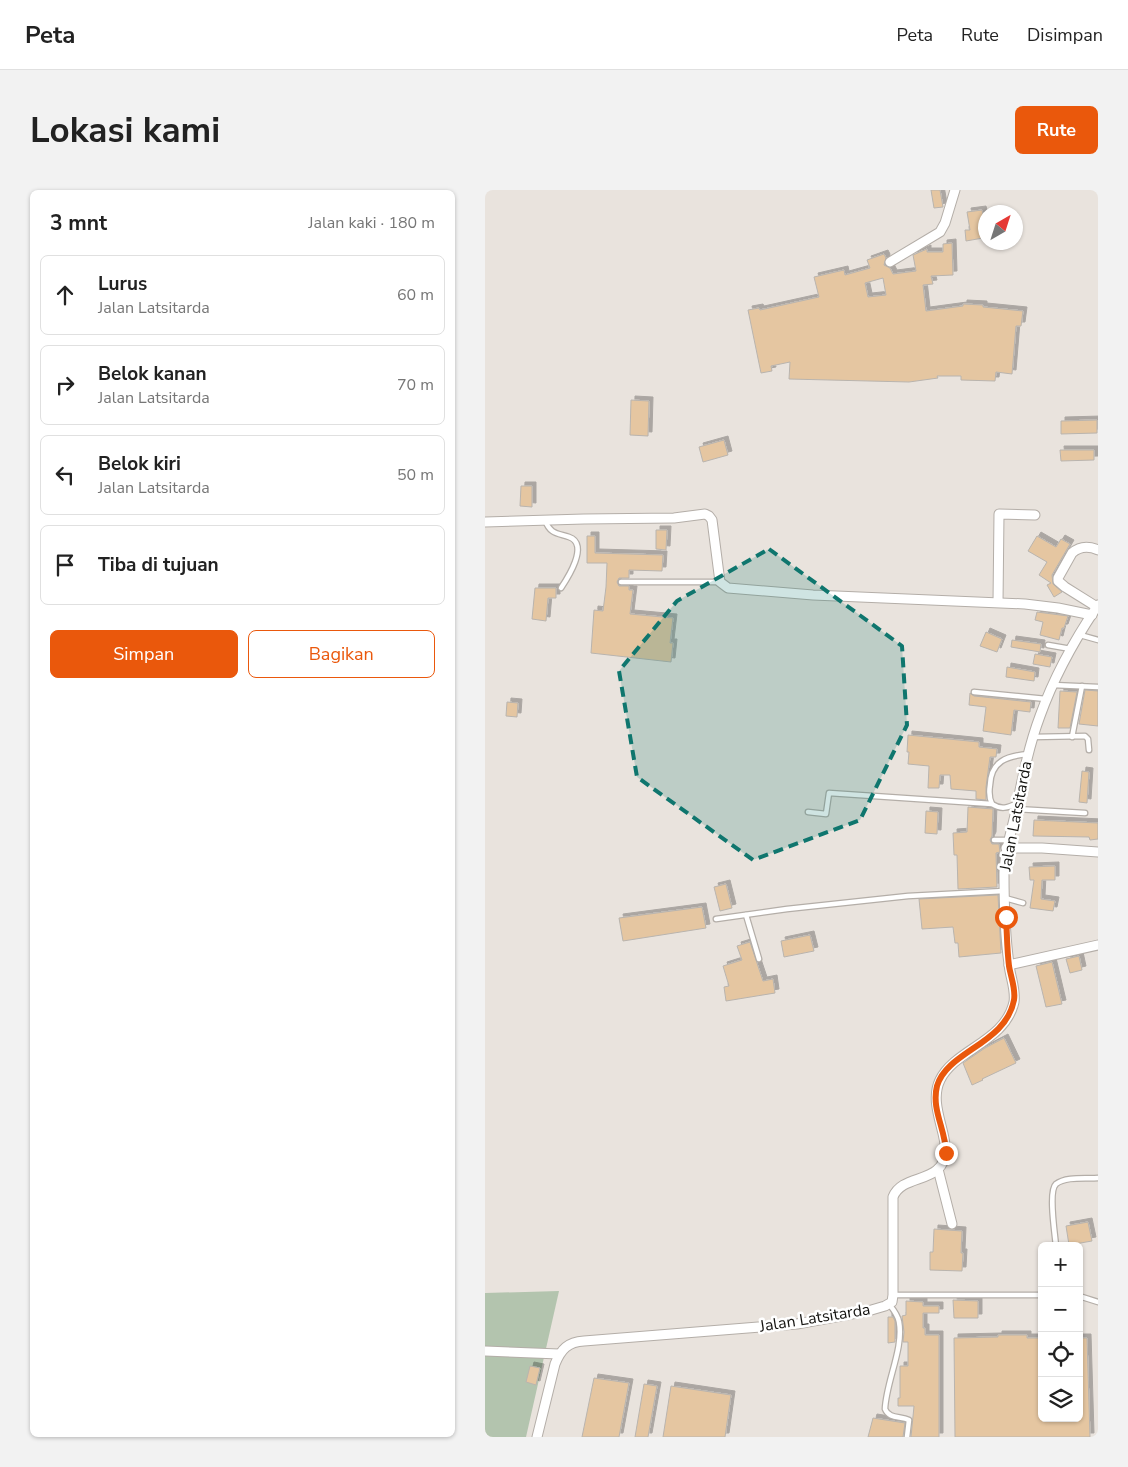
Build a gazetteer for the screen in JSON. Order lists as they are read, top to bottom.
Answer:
{
  "streets": {
    "street": ["Jalan Latsitarda"]
  },
  "north": "top right",
  "page": {
    "header": "Peta",
    "nav": ["Peta", "Rute", "Disimpan"],
    "buttons": [
      "Rute",
      ["Simpan", "Bagikan"]
    ],
    "title": "Lokasi kami",
    "heading": ["3 mnt", "Jalan kaki · 180 m"],
    "list": [
      ["Lurus", "Jalan Latsitarda", "60 m"],
      ["Belok kanan", "Jalan Latsitarda", "70 m"],
      ["Belok kiri", "Jalan Latsitarda", "50 m"],
      "Tiba di tujuan"
    ],
    "map_buttons": ["+", "−"]
  }
}
